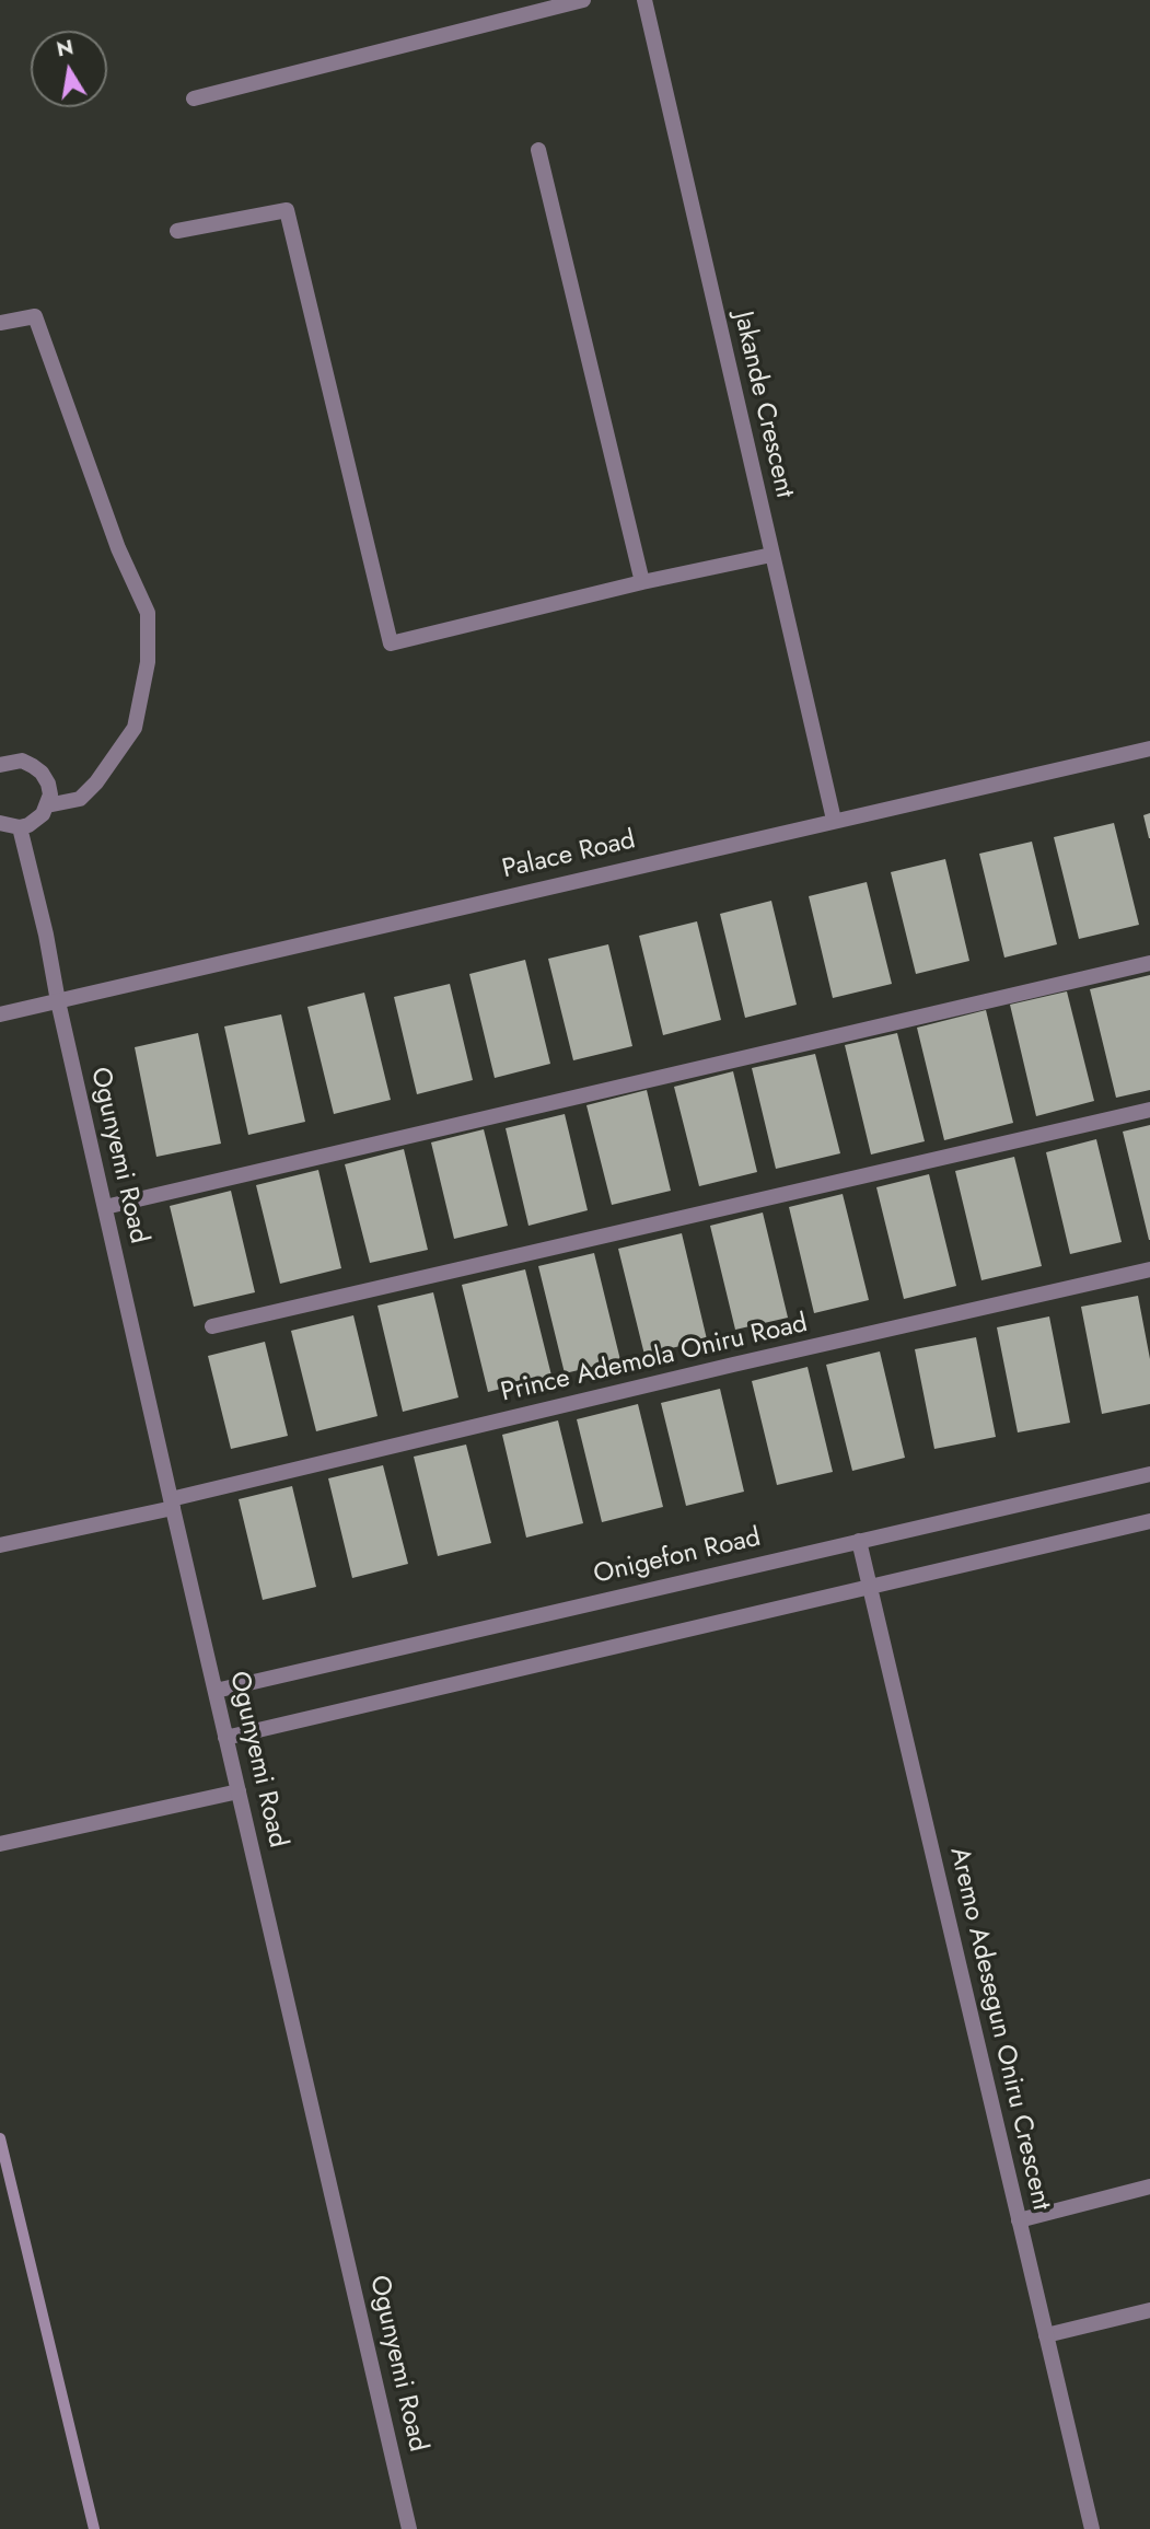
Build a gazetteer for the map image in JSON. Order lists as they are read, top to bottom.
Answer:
{
  "streets": {
    "street": [
      "Jakande Crescent",
      "Palace Road",
      "Ogunyemi Road",
      "Prince Ademola Oniru Road",
      "Onigefon Road",
      "Aremo Adesegun Oniru Crescent"
    ]
  },
  "crossings": [
    ["Jakande Crescent", "Palace Road"],
    ["Palace Road", "Ogunyemi Road"],
    ["Ogunyemi Road", "Prince Ademola Oniru Road"],
    ["Ogunyemi Road", "Onigefon Road"],
    ["Onigefon Road", "Aremo Adesegun Oniru Crescent"]
  ],
  "north": "top"
}
